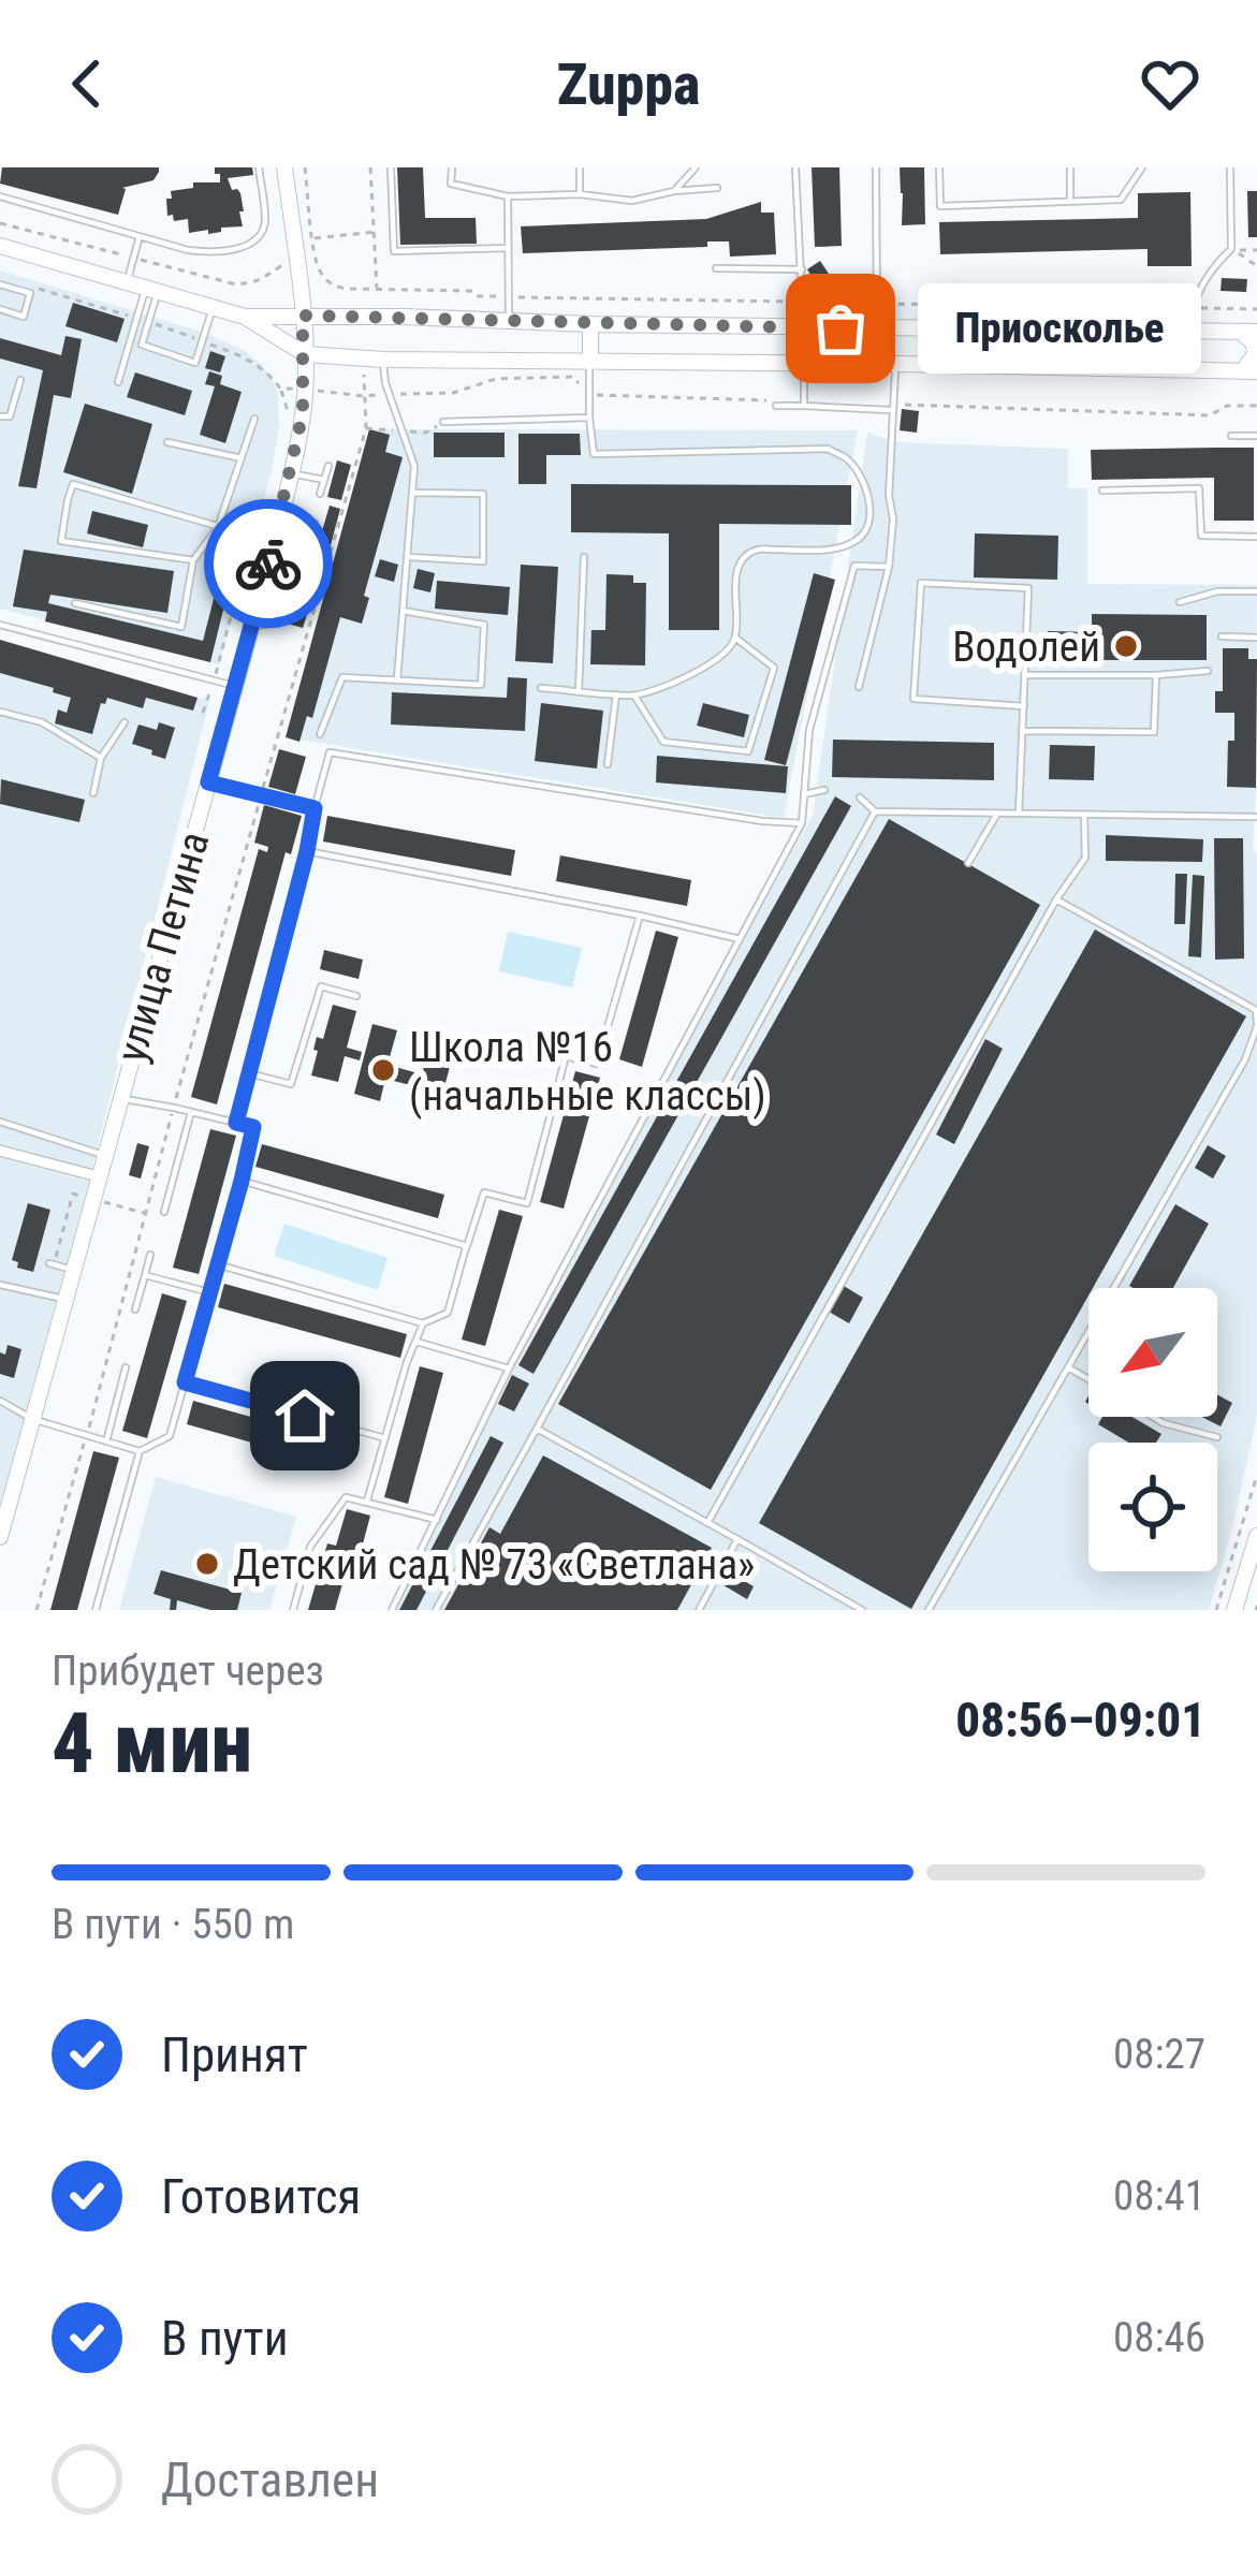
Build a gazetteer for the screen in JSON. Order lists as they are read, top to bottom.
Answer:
{
  "streets": {
    "main road": ["улица Петина"]
  },
  "places": [
    "Приосколье",
    "Водолей",
    "Школа №16 (начальные классы)",
    "Детский сад № 73 «Светлана»"
  ],
  "north": "bottom left",
  "page": {
    "header": "Zuppa",
    "bubble": "Приосколье",
    "heading": ["4 мин", "Прибудет через", "08:56–09:01"],
    "bar": "В пути · 550 m",
    "list": [
      ["Принят", "08:27"],
      ["Готовится", "08:41"],
      ["В пути", "08:46"],
      "Доставлен"
    ]
  }
}
